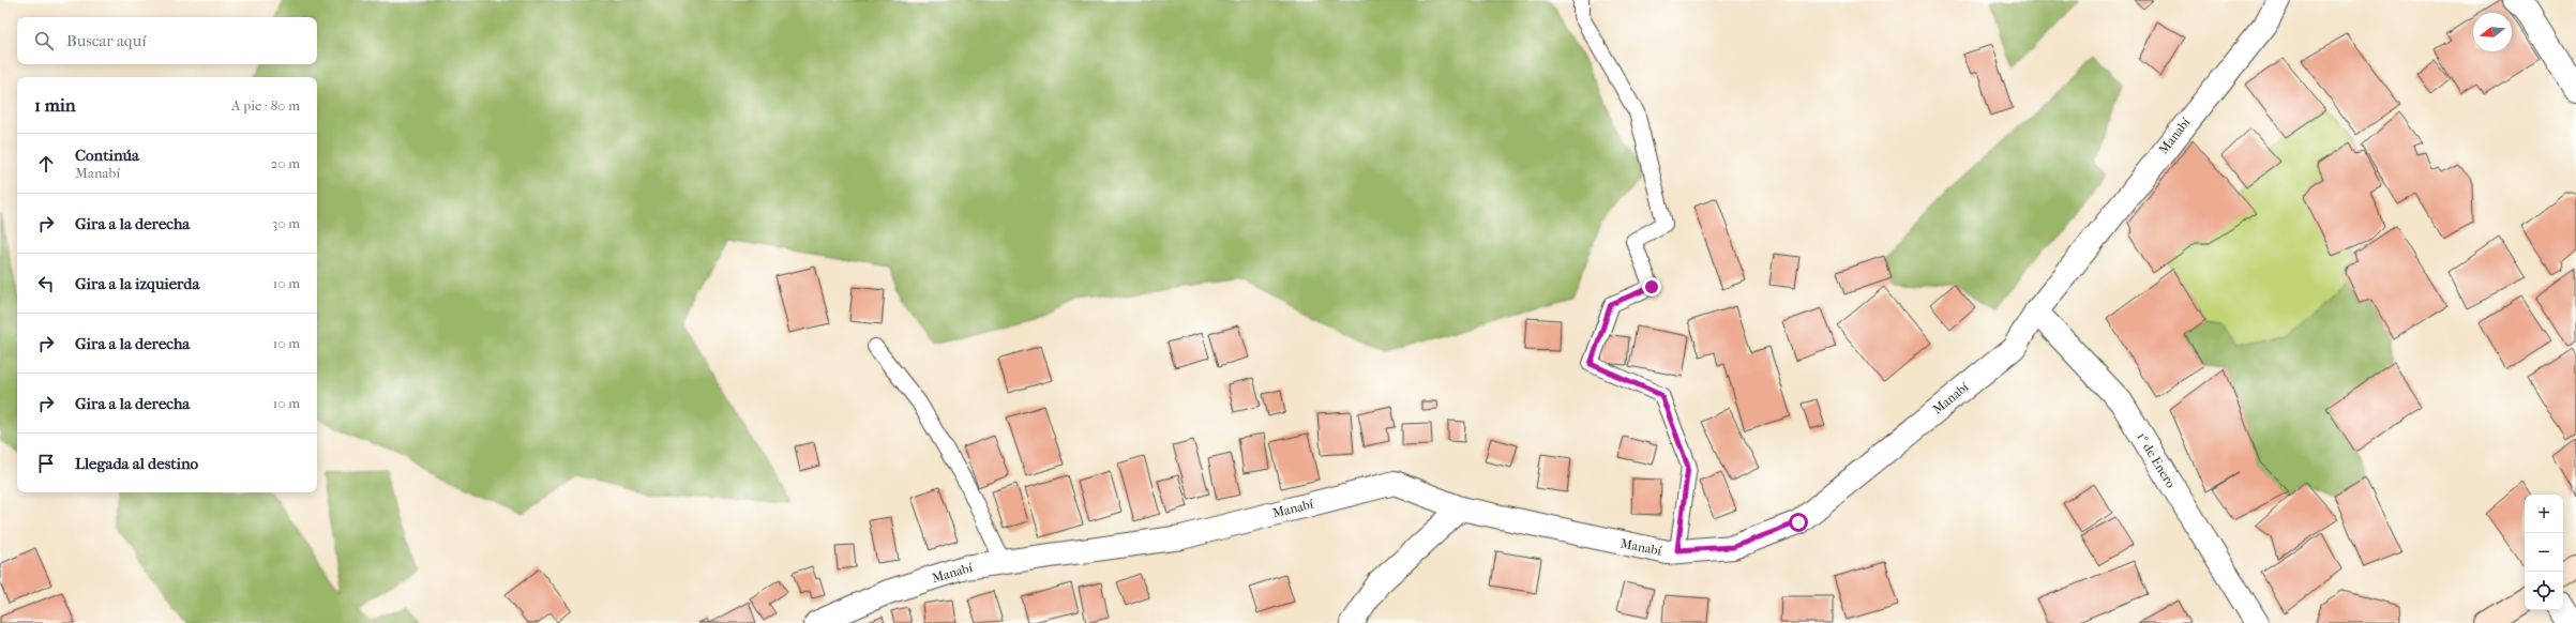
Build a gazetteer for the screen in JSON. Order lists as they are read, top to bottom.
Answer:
{
  "streets": {
    "street": ["Manabí", "1º de Enero"]
  },
  "crossings": [
    ["Manabí", "1º de Enero"]
  ],
  "north": "left",
  "page": {
    "search": "Buscar aquí",
    "heading": ["1 min", "A pie · 80 m"],
    "list": [
      ["Continúa", "Manabí", "20 m"],
      ["Gira a la derecha", "30 m"],
      ["Gira a la izquierda", "10 m"],
      ["Gira a la derecha", "10 m"],
      ["Gira a la derecha", "10 m"],
      "Llegada al destino"
    ],
    "map_buttons": ["+", "−"]
  }
}
